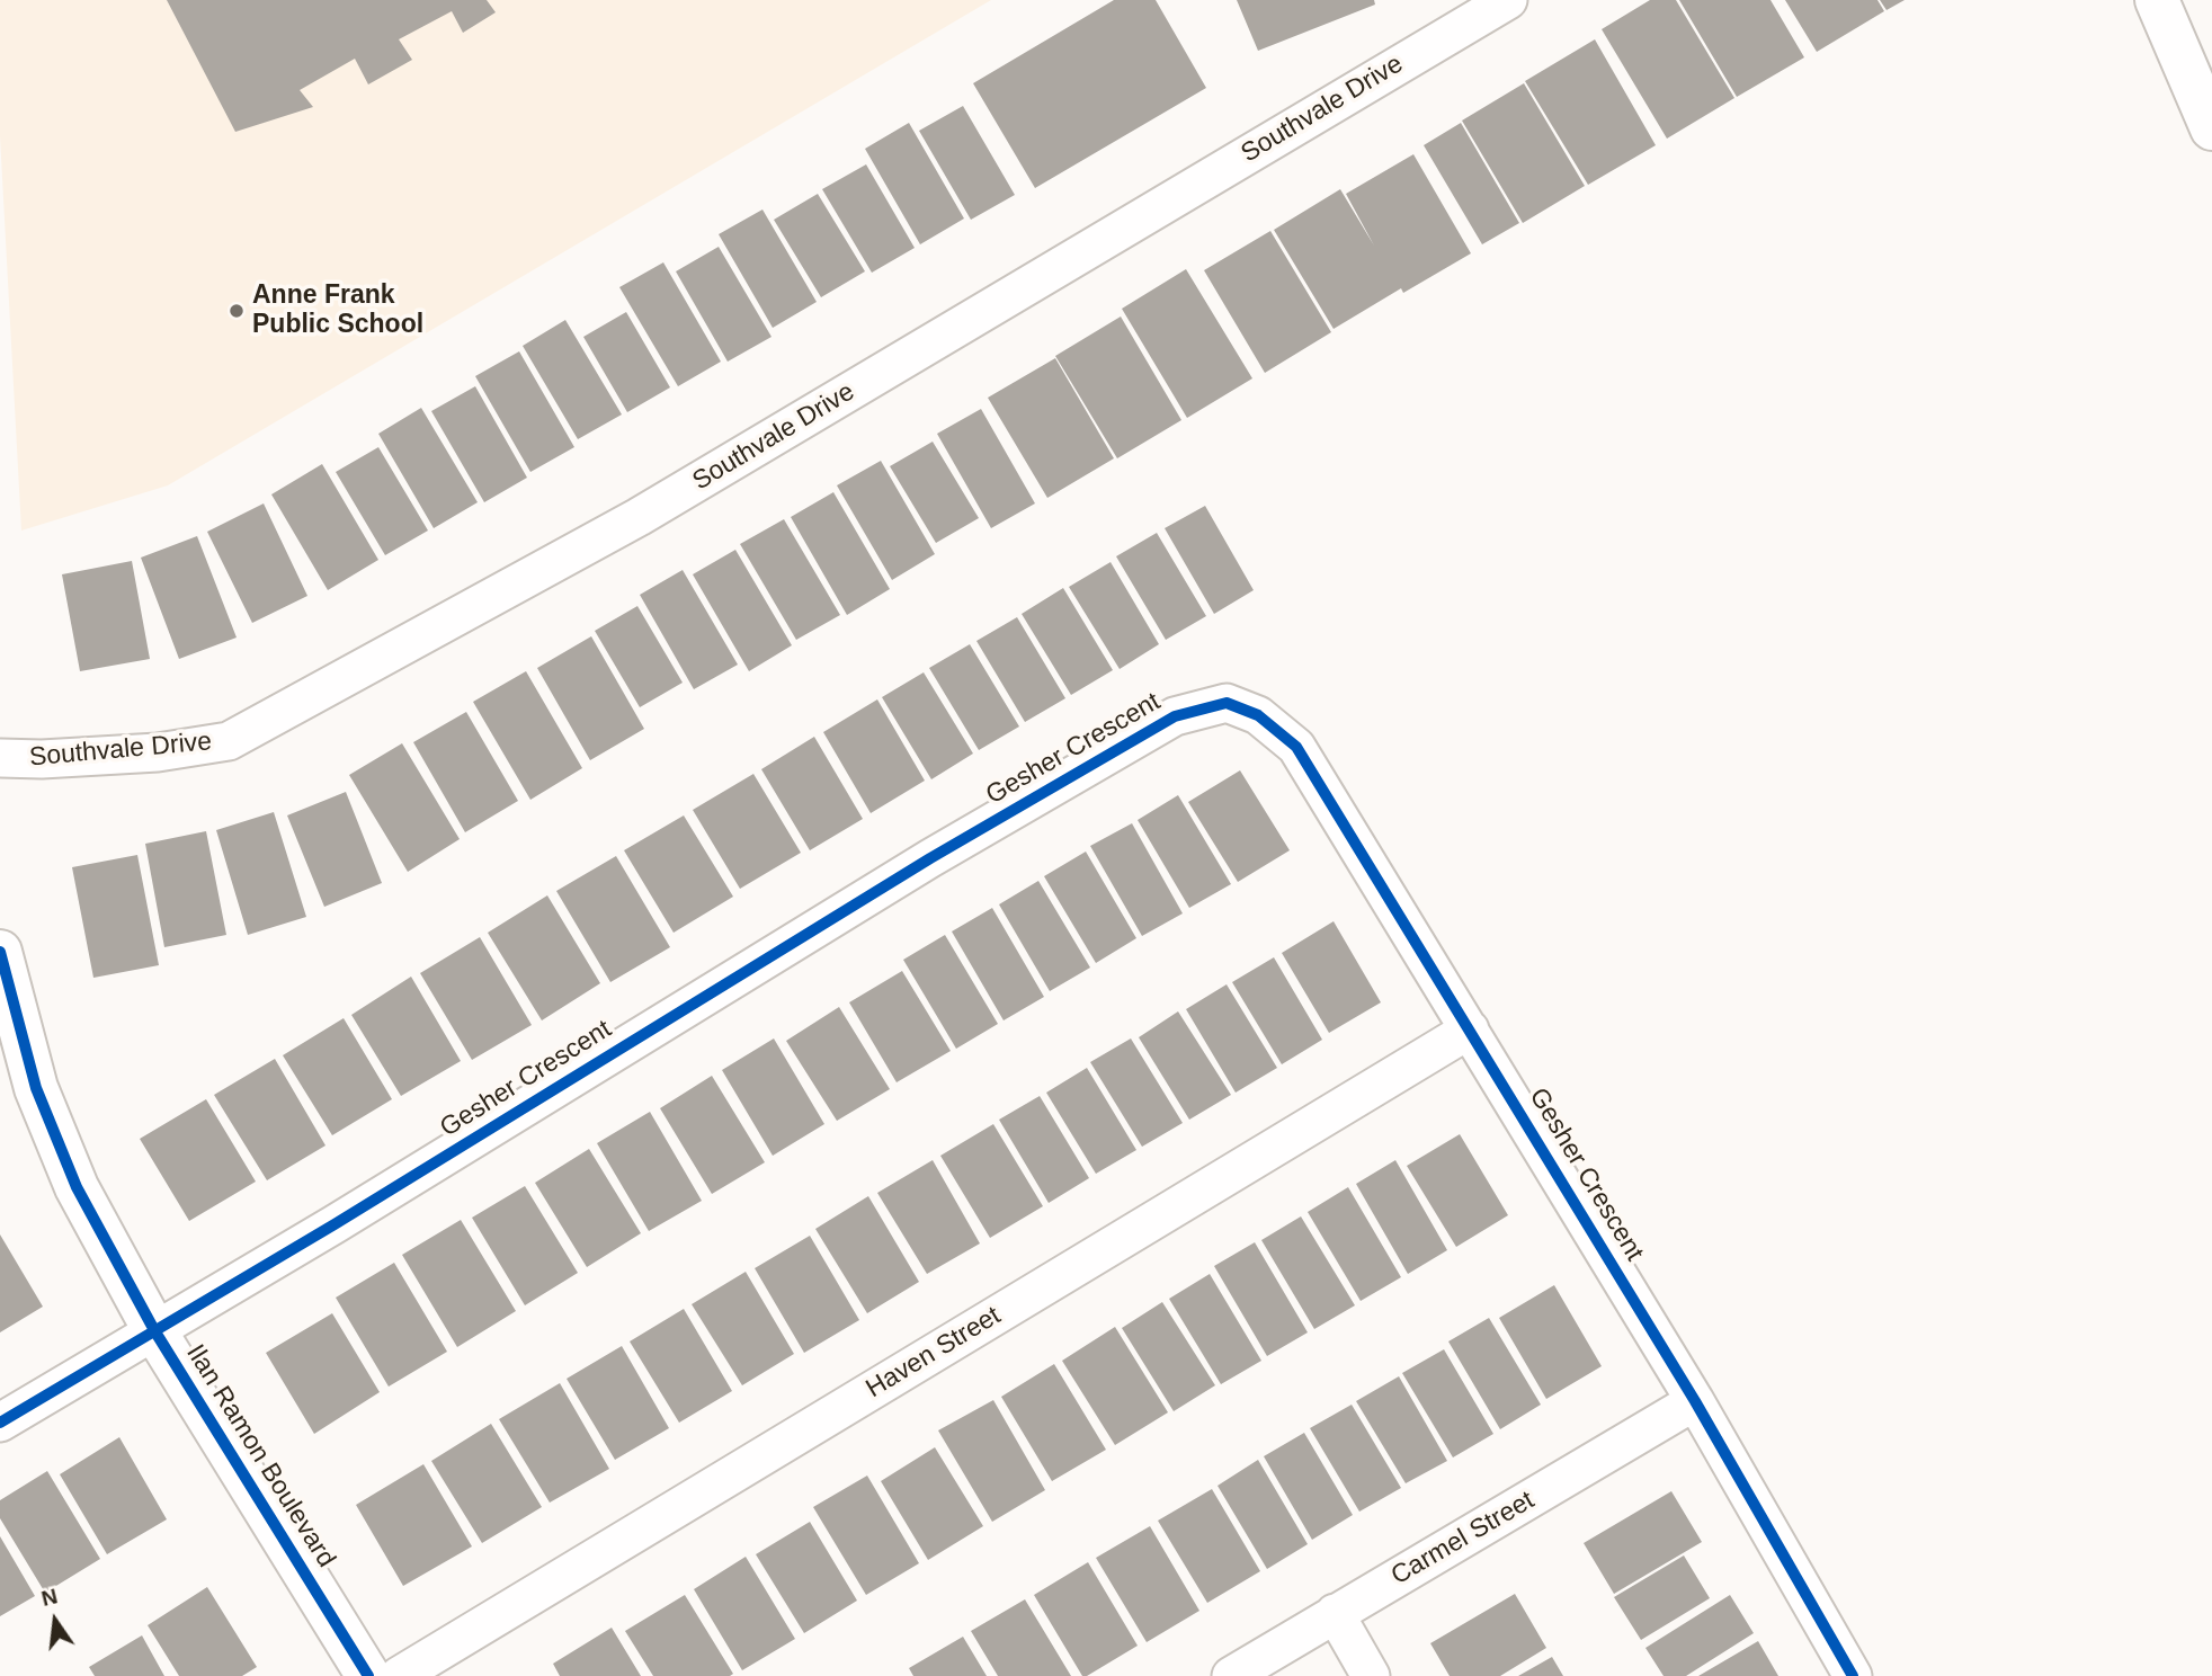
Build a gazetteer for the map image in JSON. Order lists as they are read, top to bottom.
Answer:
{
  "streets": {
    "street": [
      "Southvale Drive",
      "Gesher Crescent",
      "Haven Street",
      "Ilan Ramon Boulevard",
      "Carmel Street"
    ]
  },
  "crossings": [
    ["Gesher Crescent", "Haven Street"],
    ["Gesher Crescent", "Ilan Ramon Boulevard"],
    ["Gesher Crescent", "Carmel Street"]
  ],
  "places": ["Anne Frank Public School"],
  "north": "top"
}
